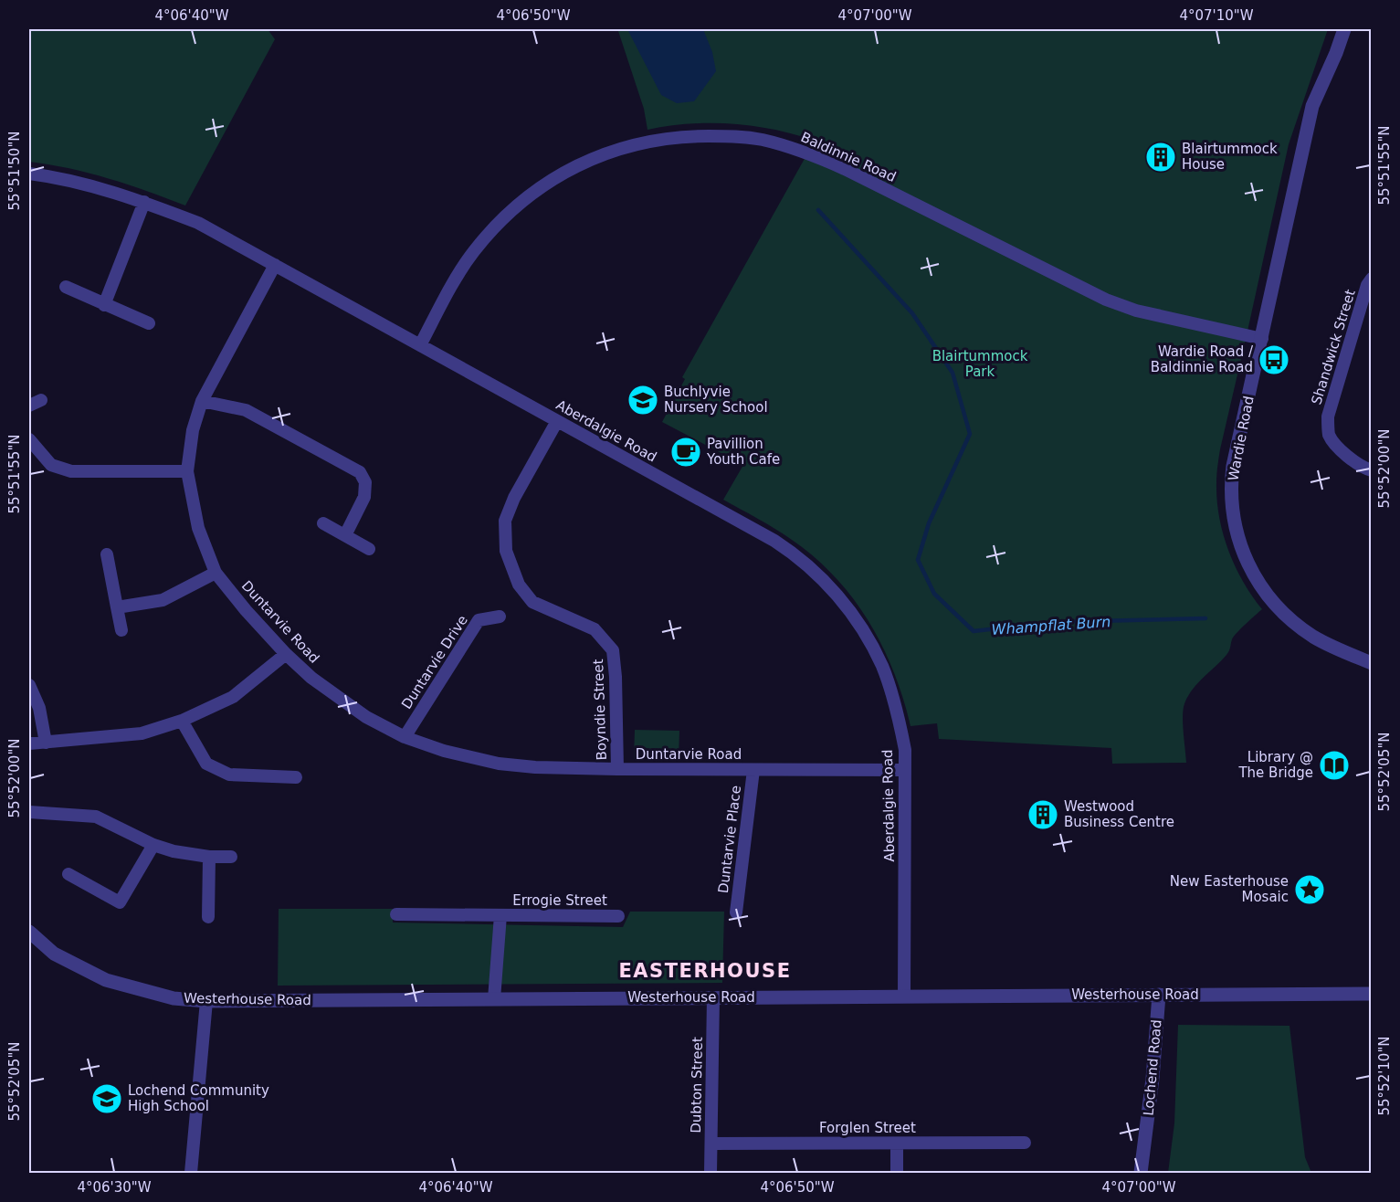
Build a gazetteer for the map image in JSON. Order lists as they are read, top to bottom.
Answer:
{
  "streets": {
    "street": [
      "Baldinnie Road",
      "Shandwick Street",
      "Aberdalgie Road",
      "Wardie Road",
      "Duntarvie Road",
      "Duntarvie Drive",
      "Boyndie Street",
      "Duntarvie Place",
      "Errogie Street",
      "Westerhouse Road",
      "Lochend Road",
      "Dubton Street",
      "Forglen Street"
    ]
  },
  "crossings": [
    ["Baldinnie Road", "Aberdalgie Road"],
    ["Baldinnie Road", "Wardie Road"],
    ["Aberdalgie Road", "Duntarvie Road"],
    ["Aberdalgie Road", "Boyndie Street"],
    ["Aberdalgie Road", "Westerhouse Road"],
    ["Duntarvie Road", "Duntarvie Drive"],
    ["Duntarvie Road", "Boyndie Street"],
    ["Duntarvie Road", "Duntarvie Place"],
    ["Errogie Street", "Westerhouse Road"],
    ["Westerhouse Road", "Lochend Road"],
    ["Westerhouse Road", "Dubton Street"],
    ["Dubton Street", "Forglen Street"]
  ],
  "districts": ["EASTERHOUSE"],
  "water": ["Whampflat Burn"],
  "parks": ["Blairtummock Park"],
  "places": {
    "building": ["Blairtummock House", "Westwood Business Centre"],
    "bus stop": ["Wardie Road / Baldinnie Road"],
    "school or university": ["Buchlyvie Nursery School", "Lochend Community High School"],
    "cafe": ["Pavillion Youth Cafe"],
    "library": ["Library @ The Bridge"],
    "place": ["New Easterhouse Mosaic"]
  },
  "coordinates": [
    "4°06'40\"W",
    "4°06'50\"W",
    "4°07'00\"W",
    "4°07'10\"W",
    "55°51'55\"N",
    "55°51'50\"N",
    "55°52'00\"N",
    "55°52'05\"N",
    "55°52'10\"N",
    "4°06'30\"W"
  ]
}
